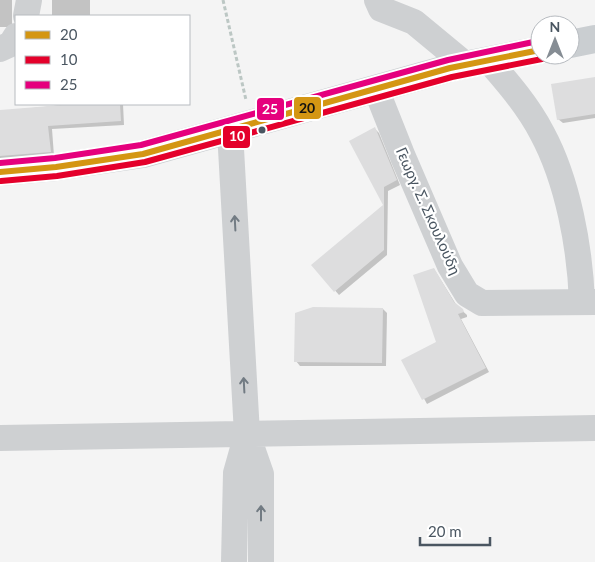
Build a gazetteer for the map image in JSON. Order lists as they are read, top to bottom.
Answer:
{
  "streets": {
    "street": ["Γεωργ. Σ. Σκουλούδη"]
  },
  "lines": ["transit line 25", "transit line 20", "transit line 10"],
  "legend": ["20", "10", "25"],
  "scale_bar": "20 m",
  "north": "top"
}
